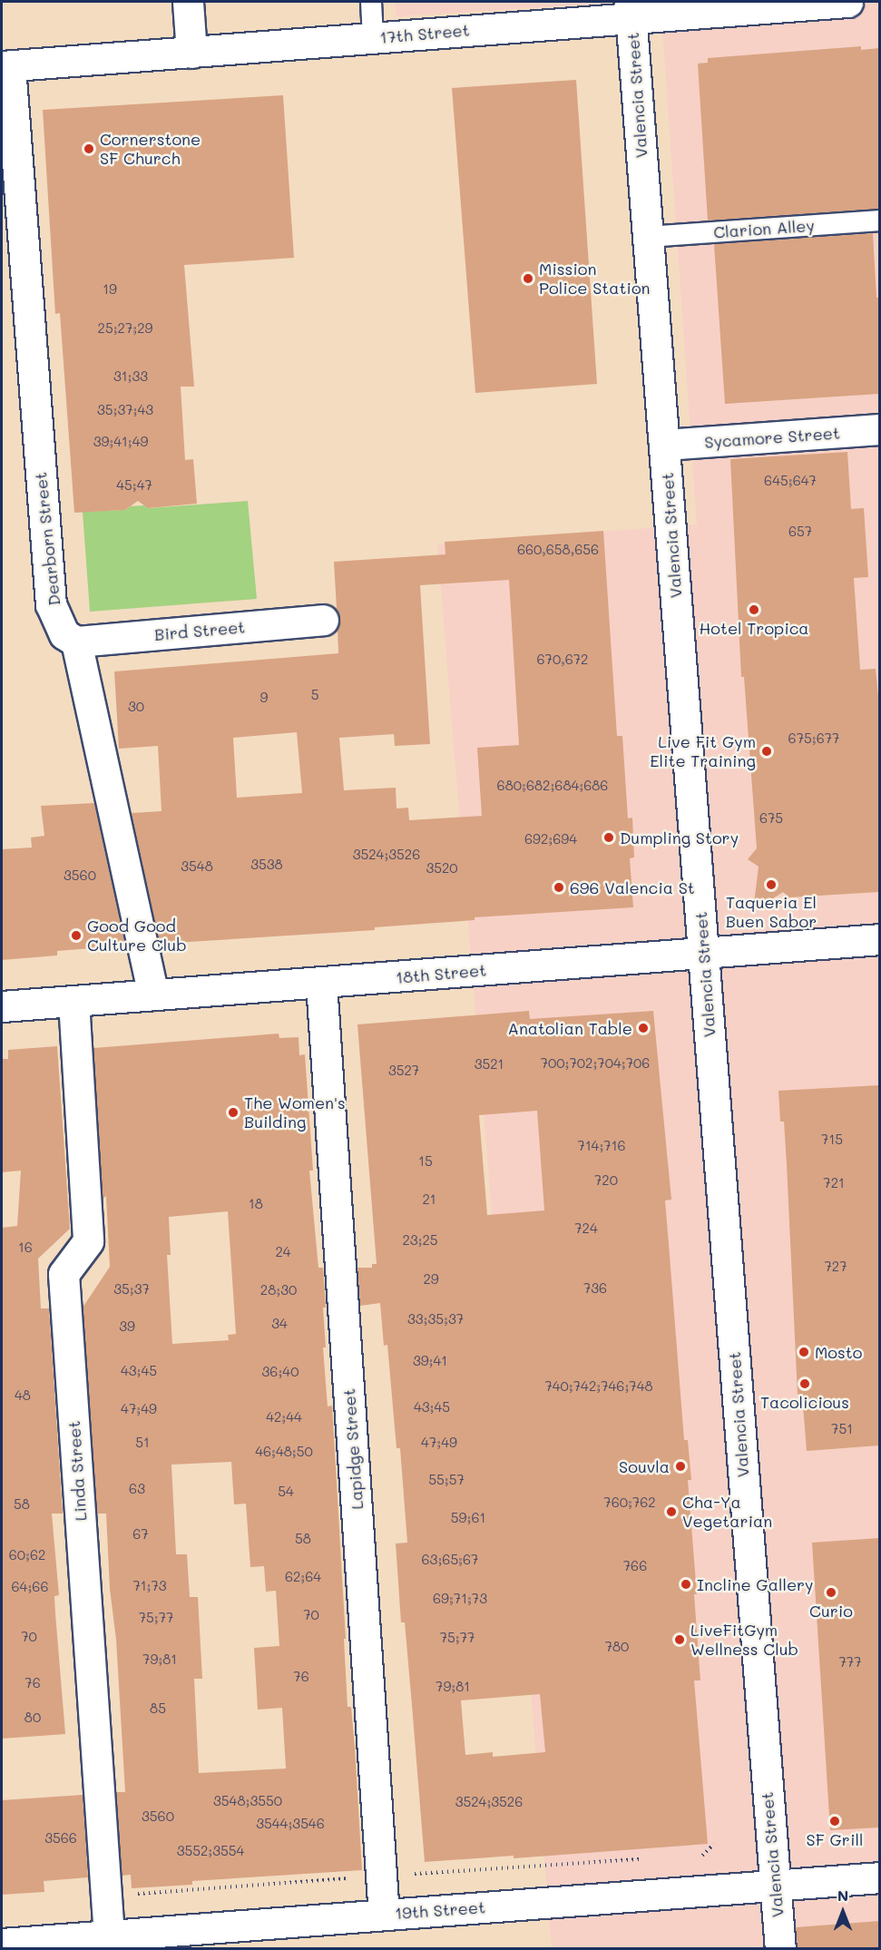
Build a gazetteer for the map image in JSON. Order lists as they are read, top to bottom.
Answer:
{
  "streets": {
    "street": [
      "17th Street",
      "Valencia Street",
      "Sycamore Street",
      "Dearborn Street",
      "Bird Street",
      "18th Street",
      "Lapidge Street",
      "Linda Street",
      "19th Street"
    ],
    "lane": ["Clarion Alley"]
  },
  "crossings": [
    ["17th Street", "Valencia Street"],
    ["17th Street", "Dearborn Street"],
    ["Valencia Street", "Clarion Alley"],
    ["Valencia Street", "Sycamore Street"],
    ["Valencia Street", "18th Street"],
    ["Valencia Street", "19th Street"],
    ["Dearborn Street", "Bird Street"],
    ["18th Street", "Lapidge Street"],
    ["18th Street", "Linda Street"],
    ["Lapidge Street", "19th Street"],
    ["Linda Street", "19th Street"]
  ],
  "places": [
    "Cornerstone SF Church",
    "Mission Police Station",
    "Hotel Tropica",
    "Live Fit Gym Elite Training",
    "Dumpling Story",
    "Taqueria El Buen Sabor",
    "696 Valencia St",
    "Good Good Culture Club",
    "Anatolian Table",
    "The Women's Building",
    "Mosto",
    "Tacolicious",
    "Souvla",
    "Cha-Ya Vegetarian",
    "Incline Gallery",
    "Curio",
    "LiveFitGym Wellness Club",
    "SF Grill"
  ],
  "house_numbers": [
    "19",
    "25;27;29",
    "31;33",
    "35;37;43",
    "39;41;49",
    "645;647",
    "45;47",
    "657",
    "660,658,656",
    "670,672",
    "5",
    "9",
    "30",
    "675;677",
    "680;682;684;686",
    "675",
    "692;694",
    "3524;3526",
    "3538",
    "3548",
    "3520",
    "3560",
    "700;702;704;706",
    "3521",
    "3527",
    "715",
    "714;716",
    "15",
    "720",
    "721",
    "21",
    "18",
    "724",
    "23;25",
    "16",
    "24",
    "727",
    "29",
    "736",
    "35;37",
    "28;30",
    "33;35;37",
    "34",
    "39",
    "39;41",
    "43;45",
    "36;40",
    "740;742;746;748",
    "48",
    "43;45",
    "47;49",
    "42;44",
    "751",
    "51",
    "47;49",
    "46;48;50",
    "55;57",
    "63",
    "54",
    "760;762",
    "58",
    "59;61",
    "67",
    "58",
    "60;62",
    "63;65;67",
    "766",
    "62;64",
    "71;73",
    "64;66",
    "69;71;73",
    "70",
    "75;77",
    "70",
    "75;77",
    "780",
    "79;81",
    "777",
    "76",
    "76",
    "79;81",
    "85",
    "80",
    "3548;3550",
    "3524;3526",
    "3560",
    "3544;3546",
    "3566",
    "3552;3554"
  ],
  "north": "top"
}
